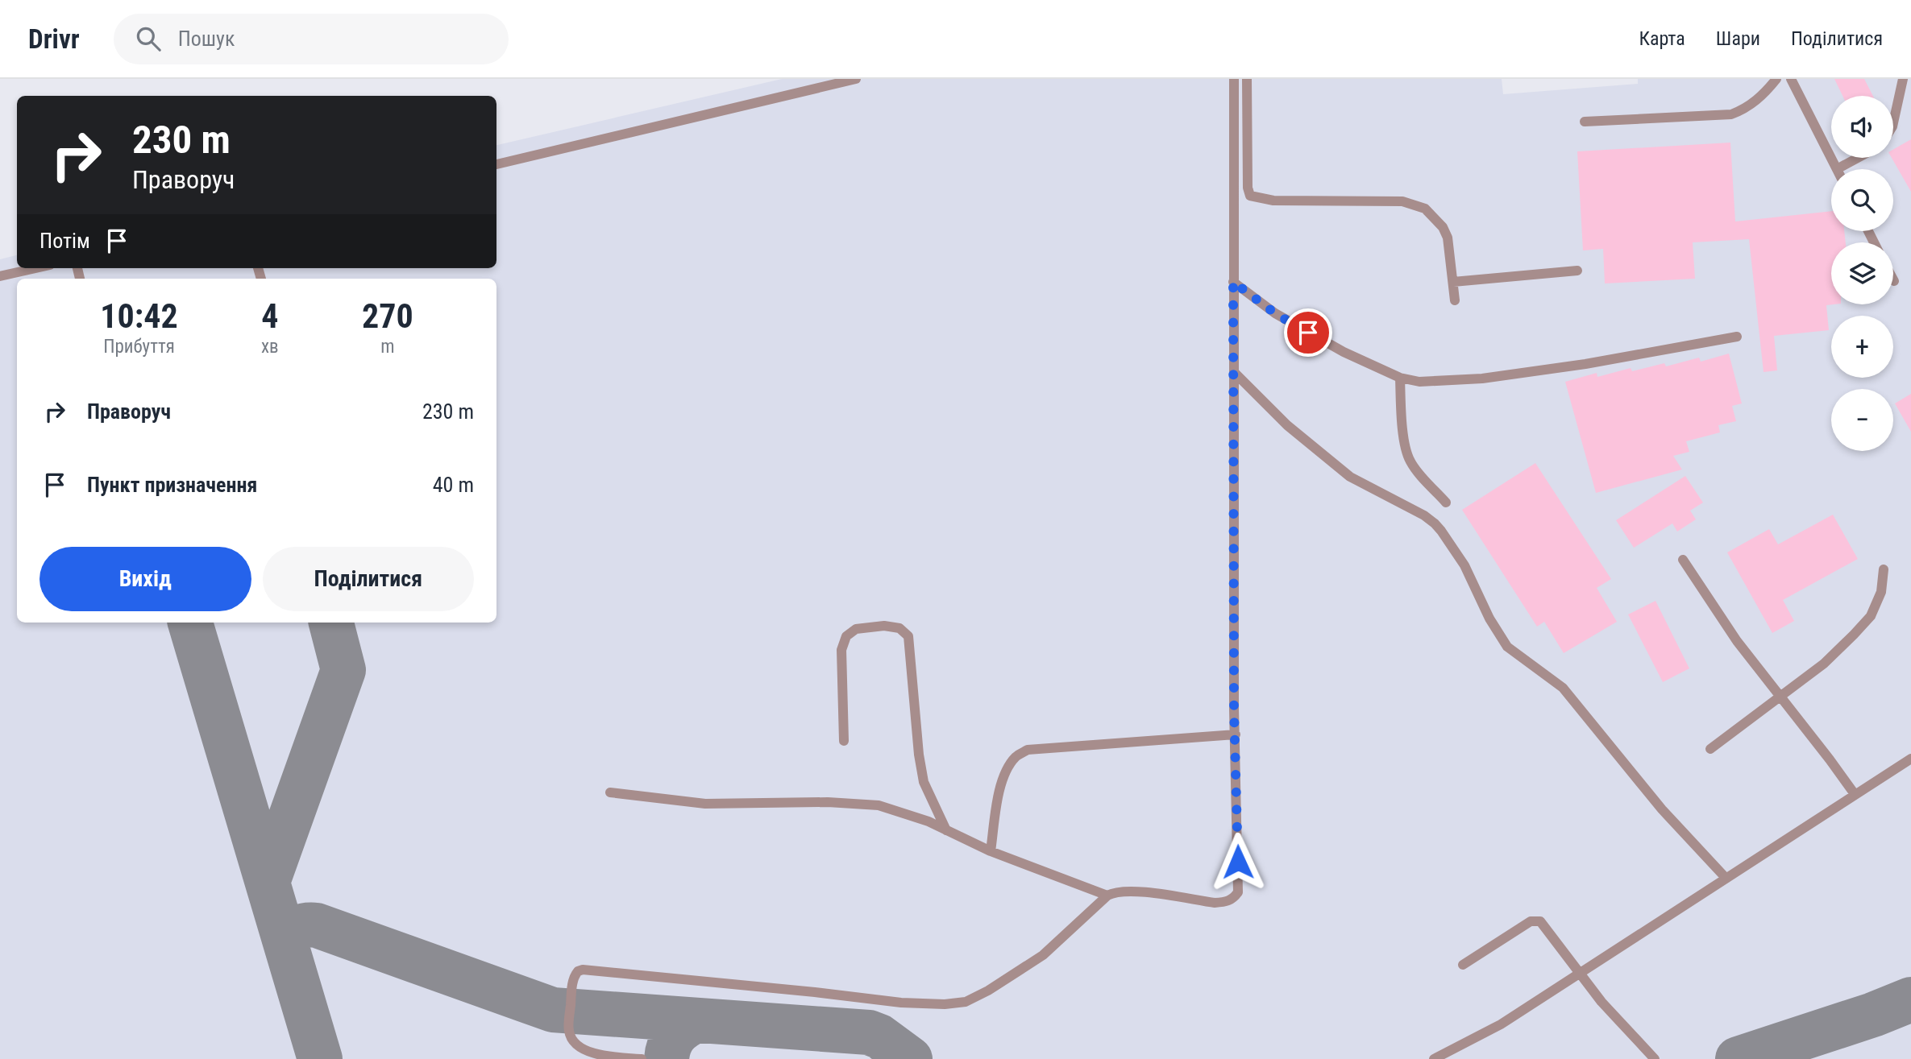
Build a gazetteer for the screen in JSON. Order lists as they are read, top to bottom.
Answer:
{
  "page": {
    "header": "Drivr",
    "search": "Пошук",
    "nav": ["Карта", "Шари", "Поділитися"],
    "map_buttons": ["+", "−"],
    "turn": ["230 m", "Праворуч"],
    "then": "Потім",
    "eta": [
      "10:42",
      "Прибуття",
      "4",
      "хв",
      "270",
      "m"
    ],
    "list": [
      {
        "name": "Праворуч",
        "value": "230 m"
      },
      {
        "name": "Пункт призначення",
        "value": "40 m"
      }
    ],
    "buttons": ["Вихід", "Поділитися"]
  }
}
